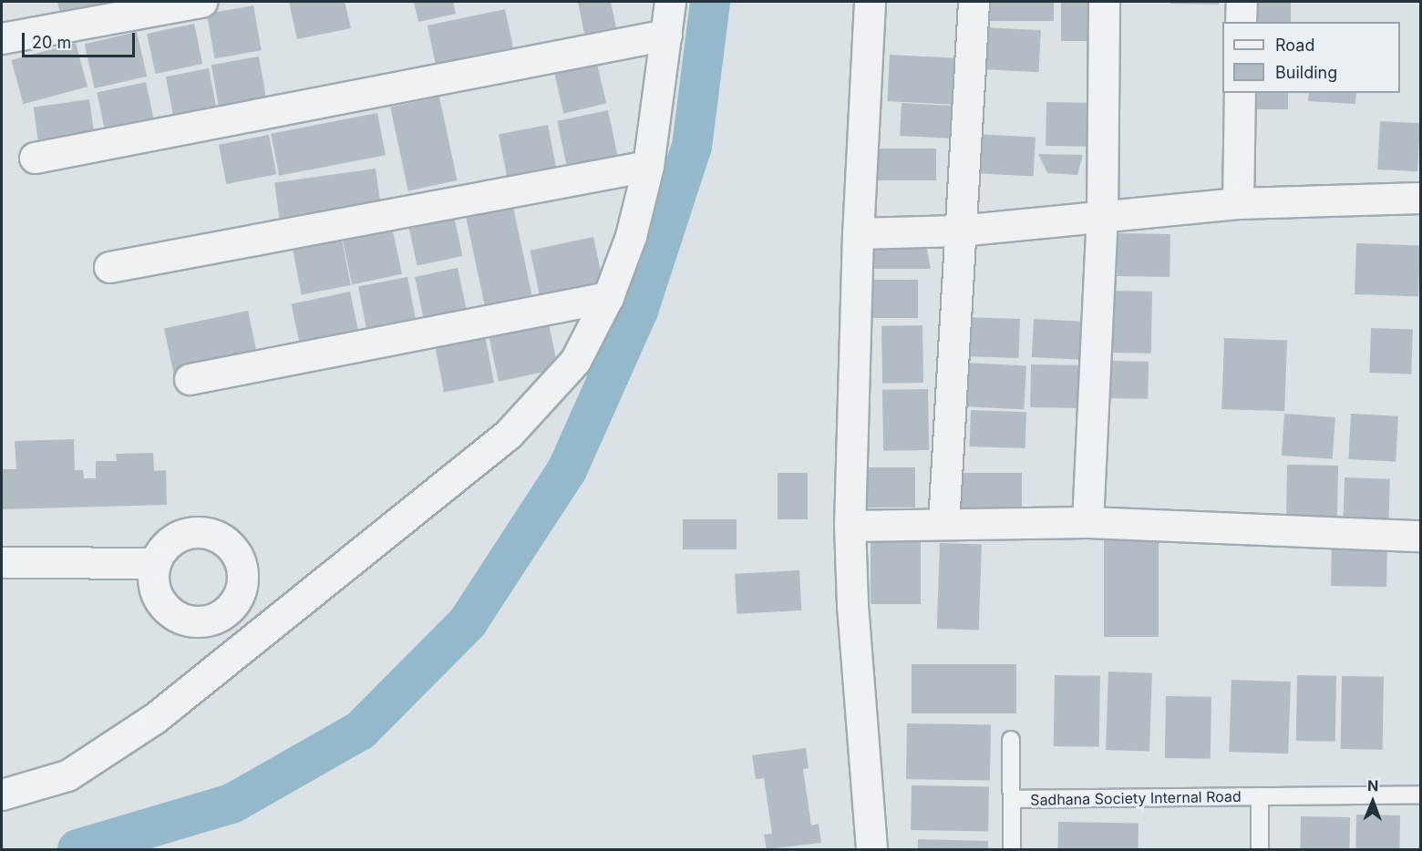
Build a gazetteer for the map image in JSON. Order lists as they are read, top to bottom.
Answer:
{
  "streets": {
    "lane": ["Sadhana Society Internal Road"]
  },
  "legend": ["Road", "Building"],
  "scale_bar": "20 m",
  "north": "top"
}
